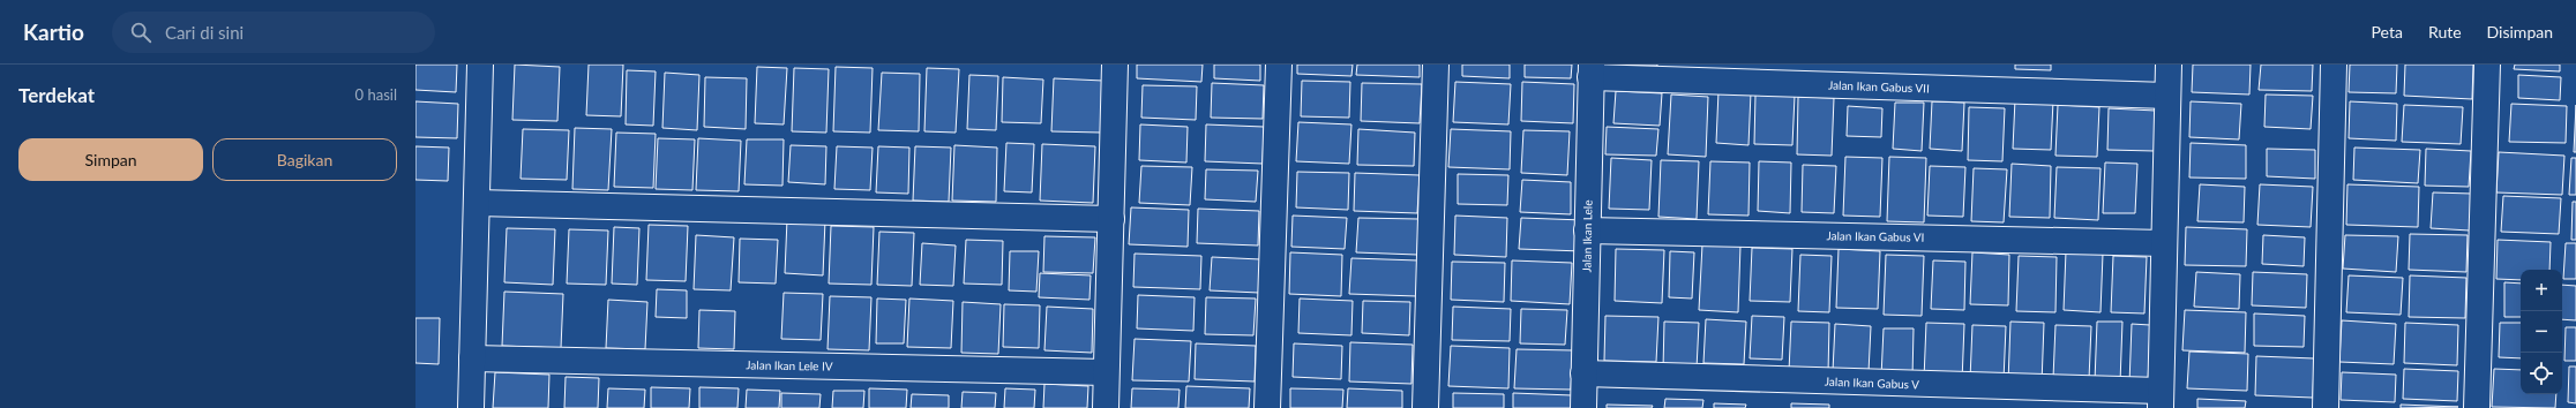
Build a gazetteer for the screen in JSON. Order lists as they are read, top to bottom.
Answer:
{
  "streets": {
    "street": [
      "Jalan Ikan Gabus VII",
      "Jalan Ikan Lele",
      "Jalan Ikan Gabus VI",
      "Jalan Ikan Lele IV",
      "Jalan Ikan Gabus V"
    ]
  },
  "crossings": [
    ["Jalan Ikan Gabus VII", "Jalan Ikan Lele"],
    ["Jalan Ikan Lele", "Jalan Ikan Gabus VI"],
    ["Jalan Ikan Lele", "Jalan Ikan Gabus V"]
  ],
  "page": {
    "header": "Kartio",
    "search": "Cari di sini",
    "nav": ["Peta", "Rute", "Disimpan"],
    "heading": ["Terdekat", "0 hasil"],
    "buttons": ["Simpan", "Bagikan"],
    "map_buttons": ["+", "−"]
  }
}
